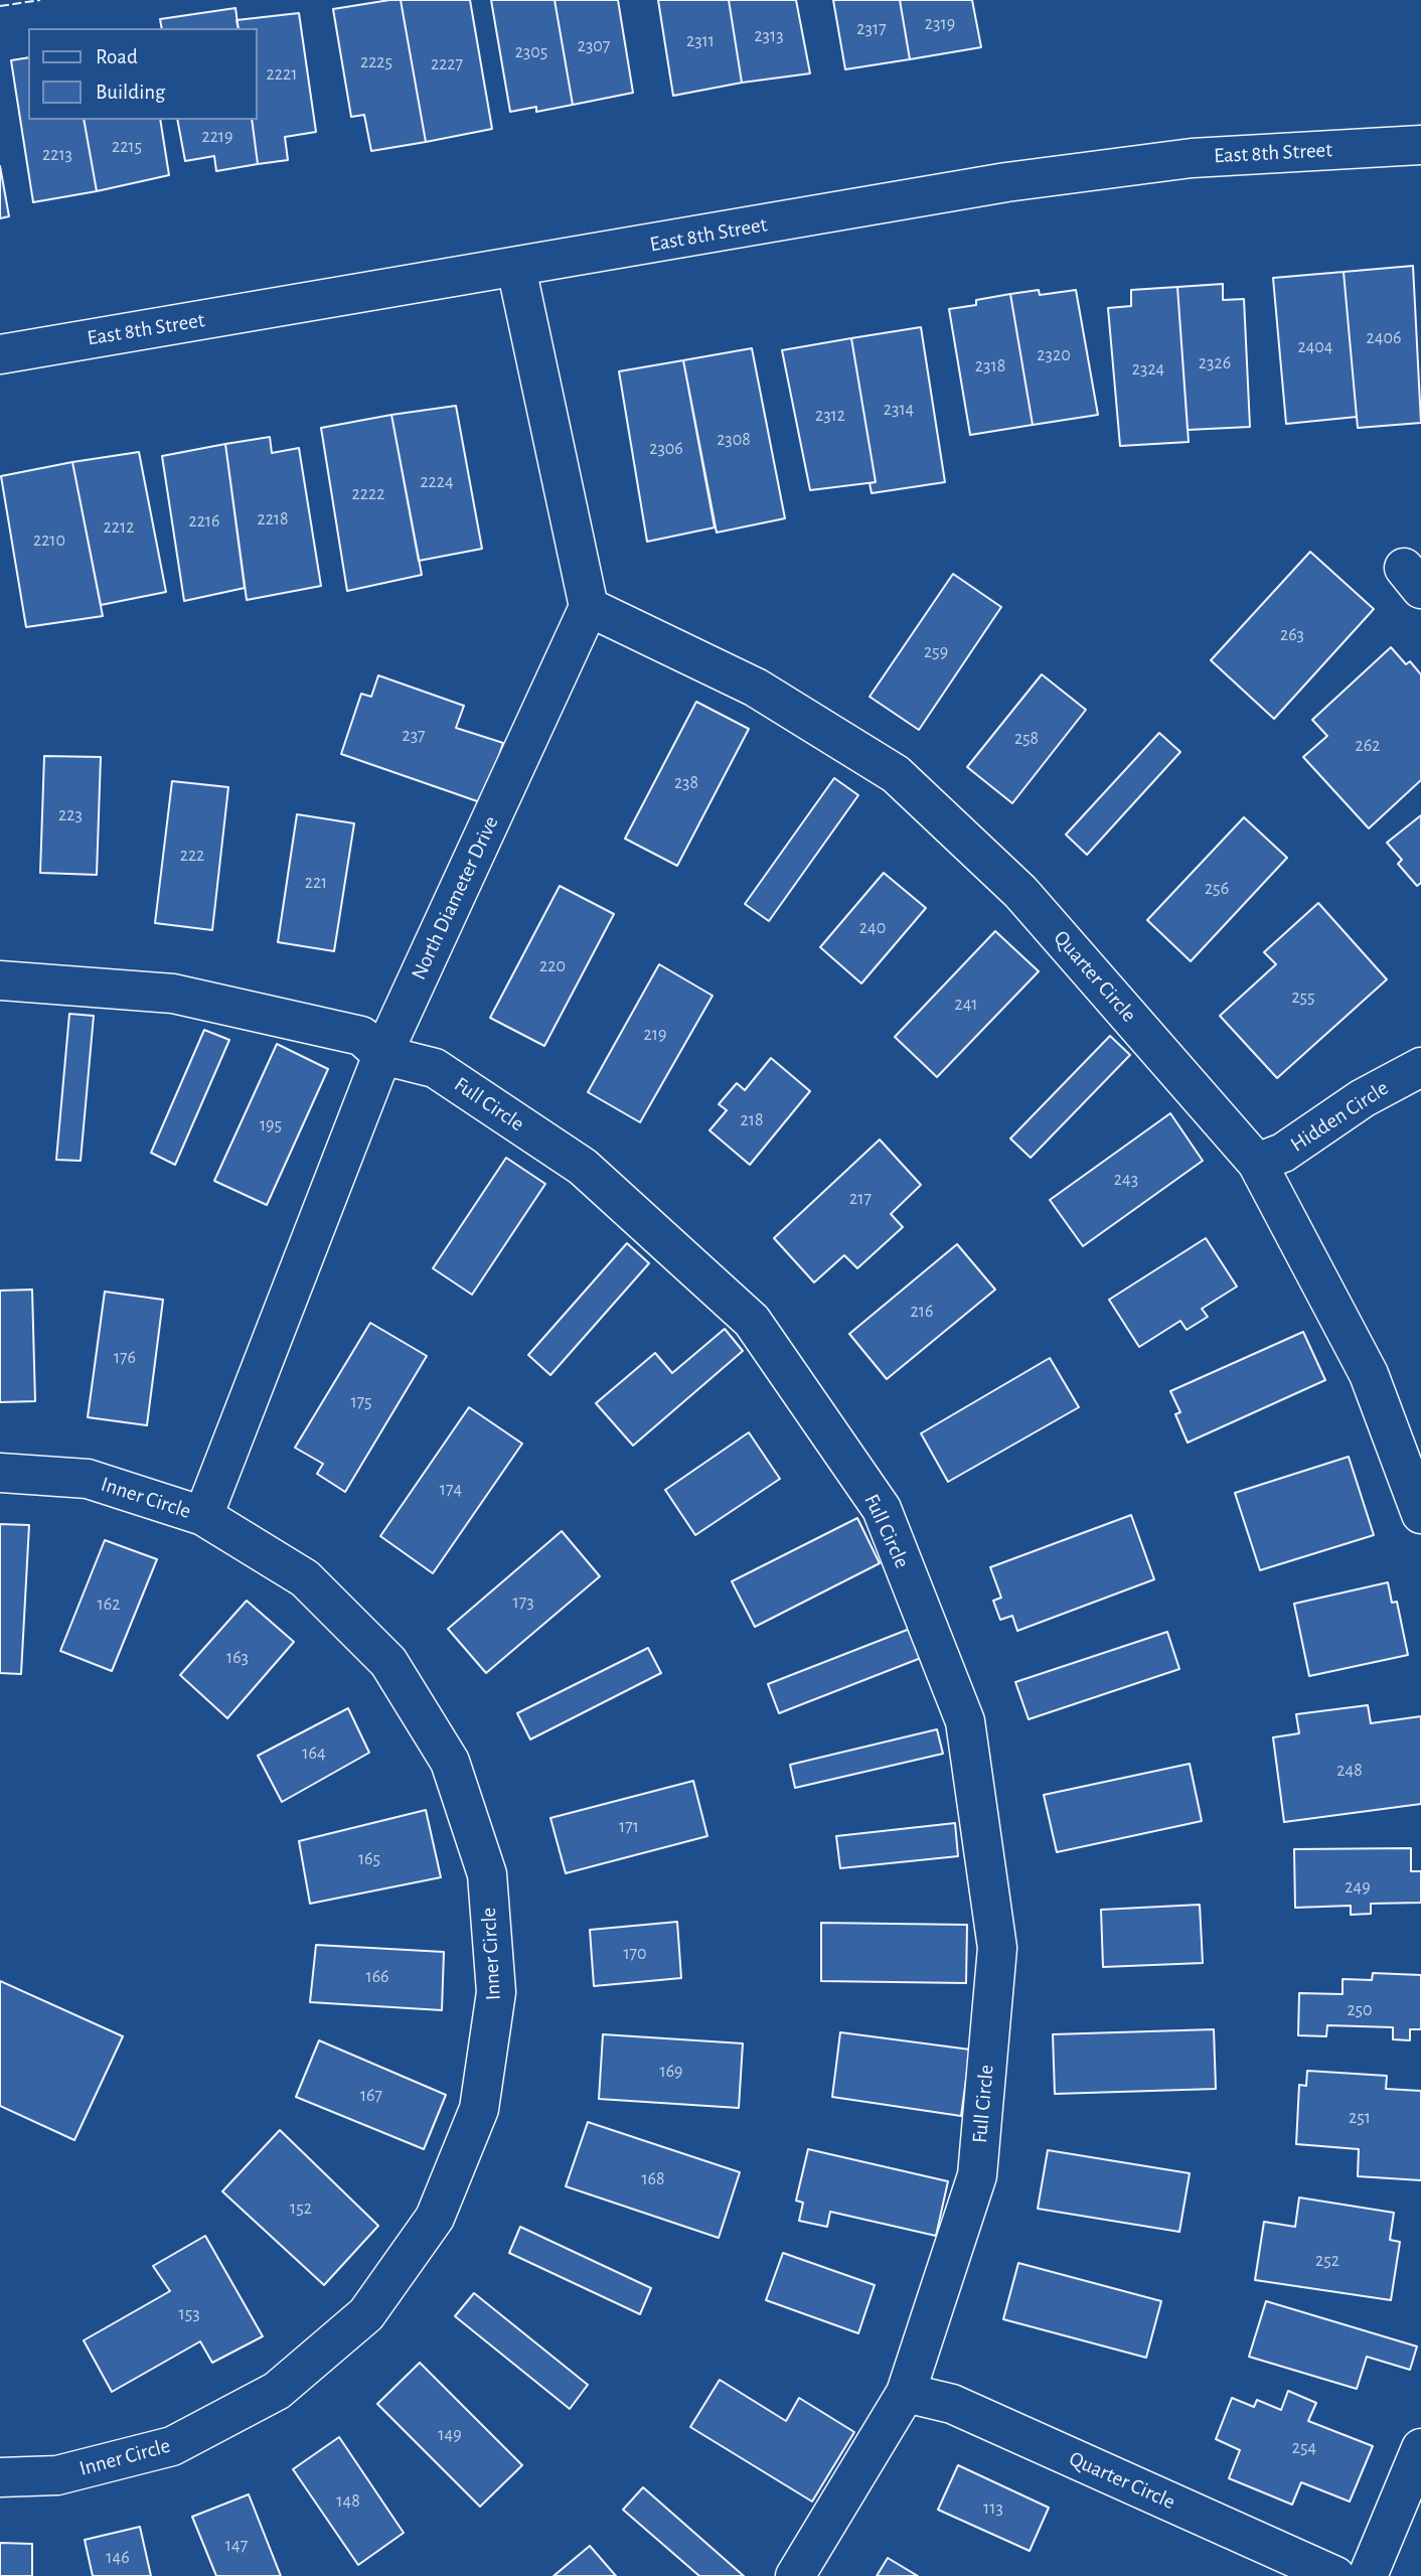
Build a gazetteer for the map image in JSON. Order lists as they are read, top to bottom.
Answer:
{
  "streets": {
    "street": [
      "East 8th Street",
      "North Diameter Drive",
      "Quarter Circle",
      "Full Circle",
      "Hidden Circle",
      "Inner Circle"
    ]
  },
  "crossings": [
    ["North Diameter Drive", "Quarter Circle"],
    ["North Diameter Drive", "Full Circle"],
    ["North Diameter Drive", "Inner Circle"],
    ["Quarter Circle", "Full Circle"],
    ["Quarter Circle", "Hidden Circle"]
  ],
  "house_numbers": [
    "2319",
    "2317",
    "2313",
    "2311",
    "2307",
    "2305",
    "2225",
    "2227",
    "2221",
    "2219",
    "2215",
    "2213",
    "2406",
    "2404",
    "2320",
    "2326",
    "2318",
    "2324",
    "2314",
    "2312",
    "2308",
    "2306",
    "2224",
    "2222",
    "2218",
    "2216",
    "2212",
    "2210",
    "263",
    "259",
    "237",
    "258",
    "262",
    "238",
    "223",
    "222",
    "221",
    "256",
    "240",
    "220",
    "255",
    "241",
    "219",
    "218",
    "195",
    "243",
    "217",
    "216",
    "176",
    "175",
    "174",
    "173",
    "162",
    "163",
    "164",
    "248",
    "171",
    "165",
    "249",
    "170",
    "166",
    "250",
    "169",
    "167",
    "251",
    "168",
    "152",
    "252",
    "153",
    "149",
    "254",
    "148",
    "113",
    "147",
    "146"
  ],
  "legend": ["Road", "Building"]
}
